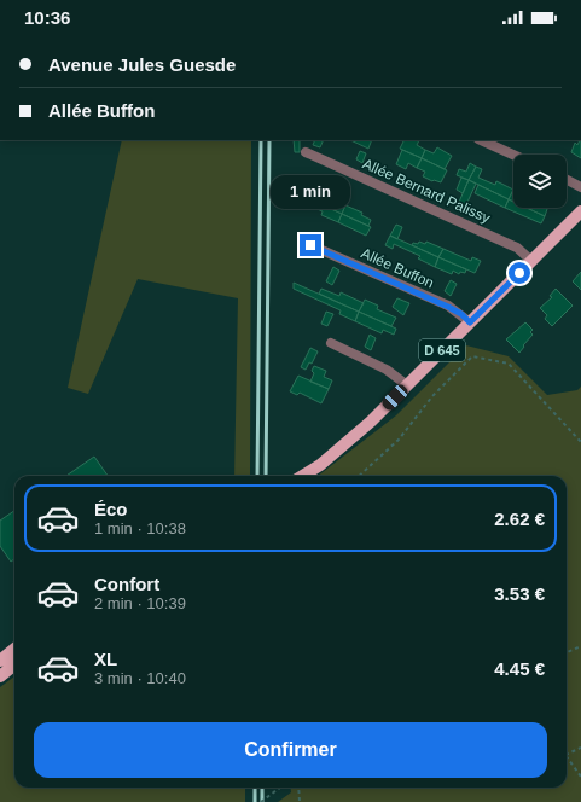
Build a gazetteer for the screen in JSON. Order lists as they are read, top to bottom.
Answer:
{
  "streets": {
    "main road": ["D 645"],
    "street": ["Allée Bernard Palissy", "Allée Buffon"]
  },
  "crossings": [
    ["Allée Bernard Palissy", "D 645"],
    ["Allée Buffon", "D 645"]
  ],
  "page": {
    "status": "10:36",
    "banner": ["Avenue Jules Guesde", "Allée Buffon"],
    "bubble": "1 min",
    "list": [
      {
        "name": "Éco",
        "note": "1 min · 10:38",
        "value": "2.62 €"
      },
      {
        "name": "Confort",
        "note": "2 min · 10:39",
        "value": "3.53 €"
      },
      {
        "name": "XL",
        "note": "3 min · 10:40",
        "value": "4.45 €"
      }
    ],
    "buttons": "Confirmer"
  }
}
